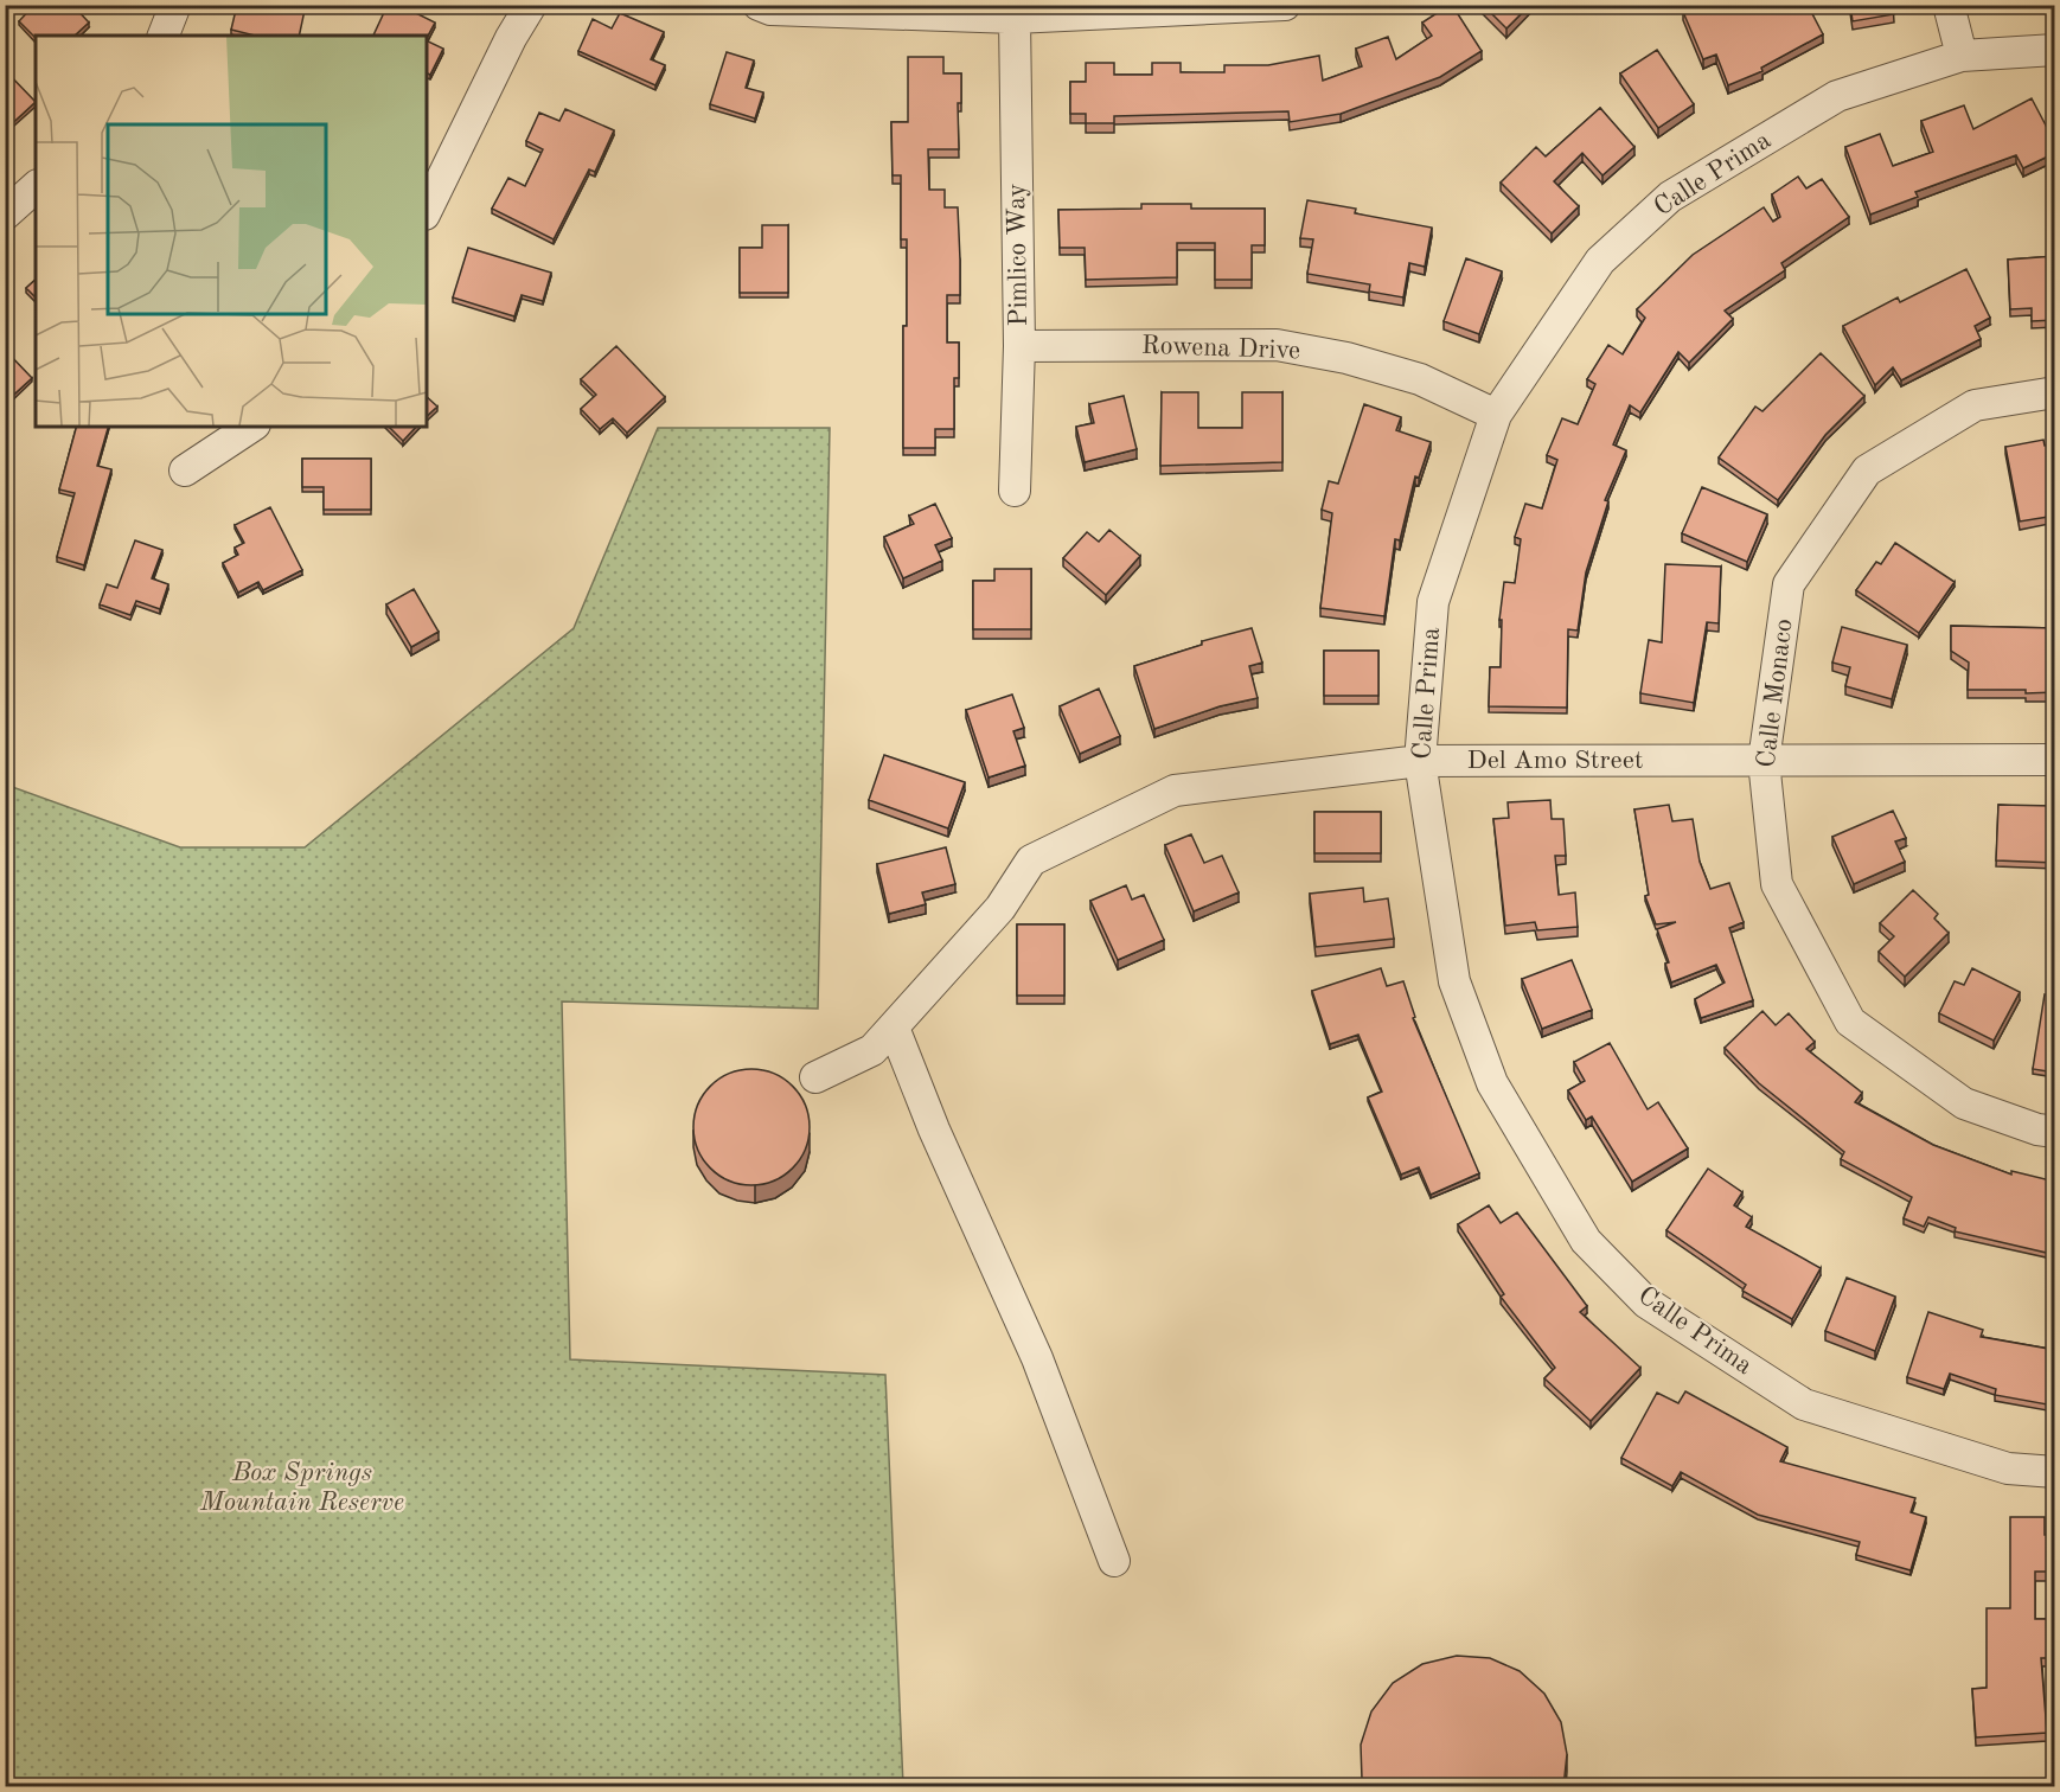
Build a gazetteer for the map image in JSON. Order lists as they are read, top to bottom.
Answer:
{
  "streets": {
    "street": [
      "Calle Prima",
      "Pimlico Way",
      "Rowena Drive",
      "Calle Monaco",
      "Del Amo Street"
    ]
  },
  "crossings": [
    ["Calle Prima", "Rowena Drive"],
    ["Calle Prima", "Del Amo Street"],
    ["Pimlico Way", "Rowena Drive"],
    ["Calle Monaco", "Del Amo Street"]
  ],
  "parks": ["Box Springs Mountain Reserve"]
}
